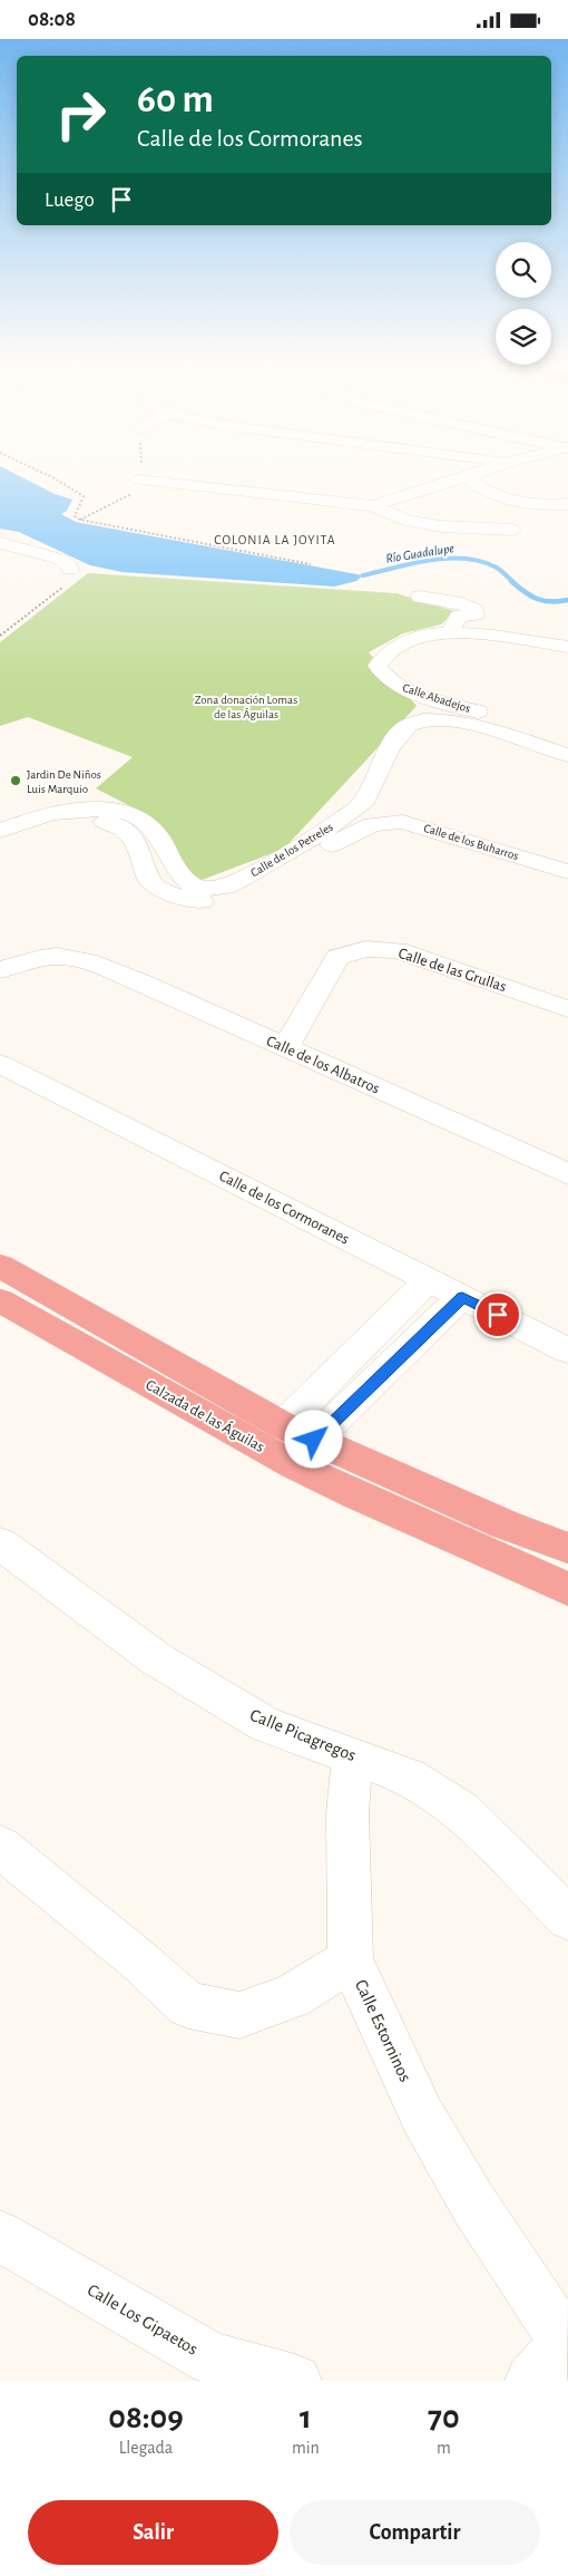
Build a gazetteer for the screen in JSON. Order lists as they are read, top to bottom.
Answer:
{
  "streets": {
    "main road": ["Calzada de las Águilas"],
    "street": [
      "Calle Abadejos",
      "Calle de los Buharros",
      "Calle de los Petreles",
      "Calle de las Grullas",
      "Calle de los Albatros",
      "Calle de los Cormoranes",
      "Calle Picagregos",
      "Calle Estorninos",
      "Calle Los Gipaetos"
    ]
  },
  "crossings": [
    ["Calle de los Buharros", "Calle de los Petreles"],
    ["Calle de las Grullas", "Calle de los Albatros"]
  ],
  "districts": ["COLONIA LA JOYITA"],
  "water": ["Río Guadalupe"],
  "parks": ["Zona donación Lomas de las Águilas"],
  "places": ["Jardin De Niños Luis Marquio"],
  "page": {
    "status": "08:08",
    "turn": ["60 m", "Calle de los Cormoranes"],
    "then": "Luego",
    "eta": [
      "08:09",
      "Llegada",
      "1",
      "min",
      "70",
      "m"
    ],
    "buttons": ["Salir", "Compartir"]
  }
}
